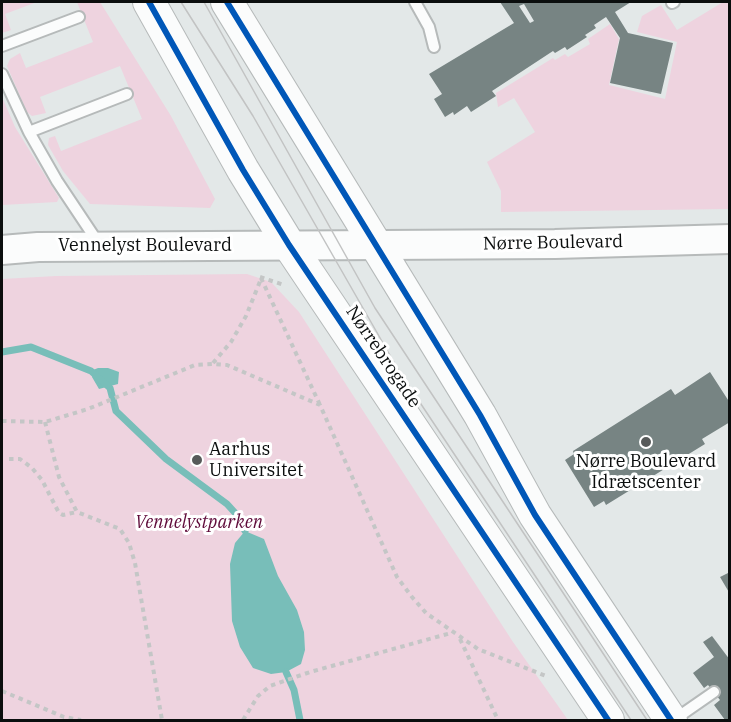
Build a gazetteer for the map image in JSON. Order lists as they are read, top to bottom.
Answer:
{
  "streets": {
    "main road": ["Nørrebrogade"],
    "street": ["Nørre Boulevard", "Vennelyst Boulevard"]
  },
  "crossings": [
    ["Nørre Boulevard", "Vennelyst Boulevard"],
    ["Nørre Boulevard", "Nørrebrogade"],
    ["Vennelyst Boulevard", "Nørrebrogade"]
  ],
  "parks": ["Vennelystparken"],
  "places": ["Nørre Boulevard Idrætscenter", "Aarhus Universitet"]
}
